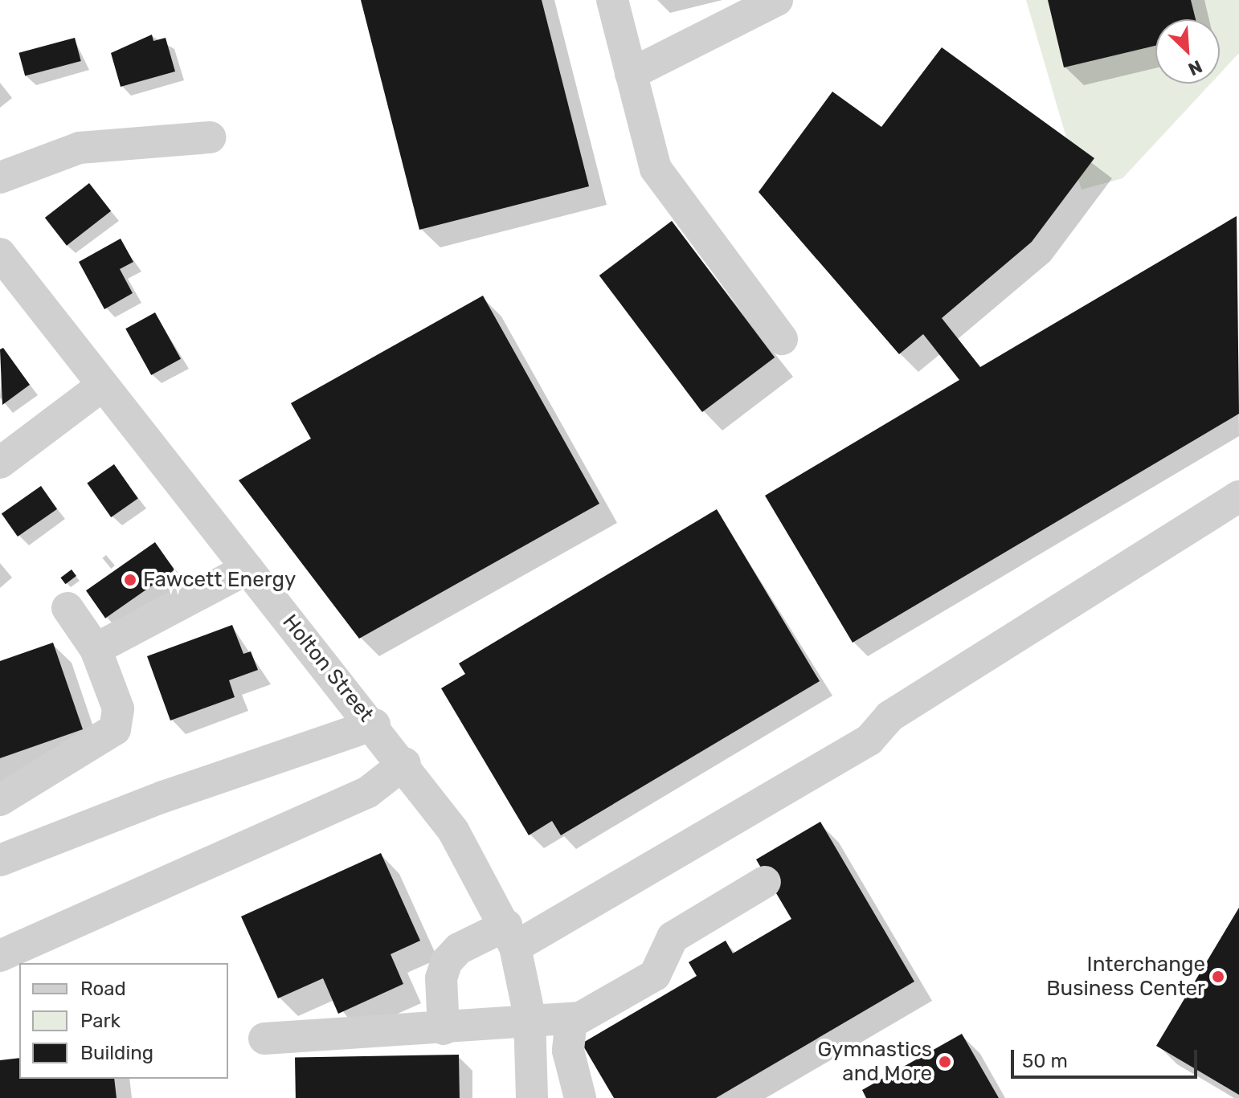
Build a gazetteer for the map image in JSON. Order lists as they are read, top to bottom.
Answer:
{
  "streets": {
    "street": ["Holton Street"]
  },
  "places": ["Fawcett Energy", "Interchange Business Center", "Gymnastics and More"],
  "legend": ["Road", "Park", "Building"],
  "scale_bar": "50 m",
  "north": "bottom right"
}
